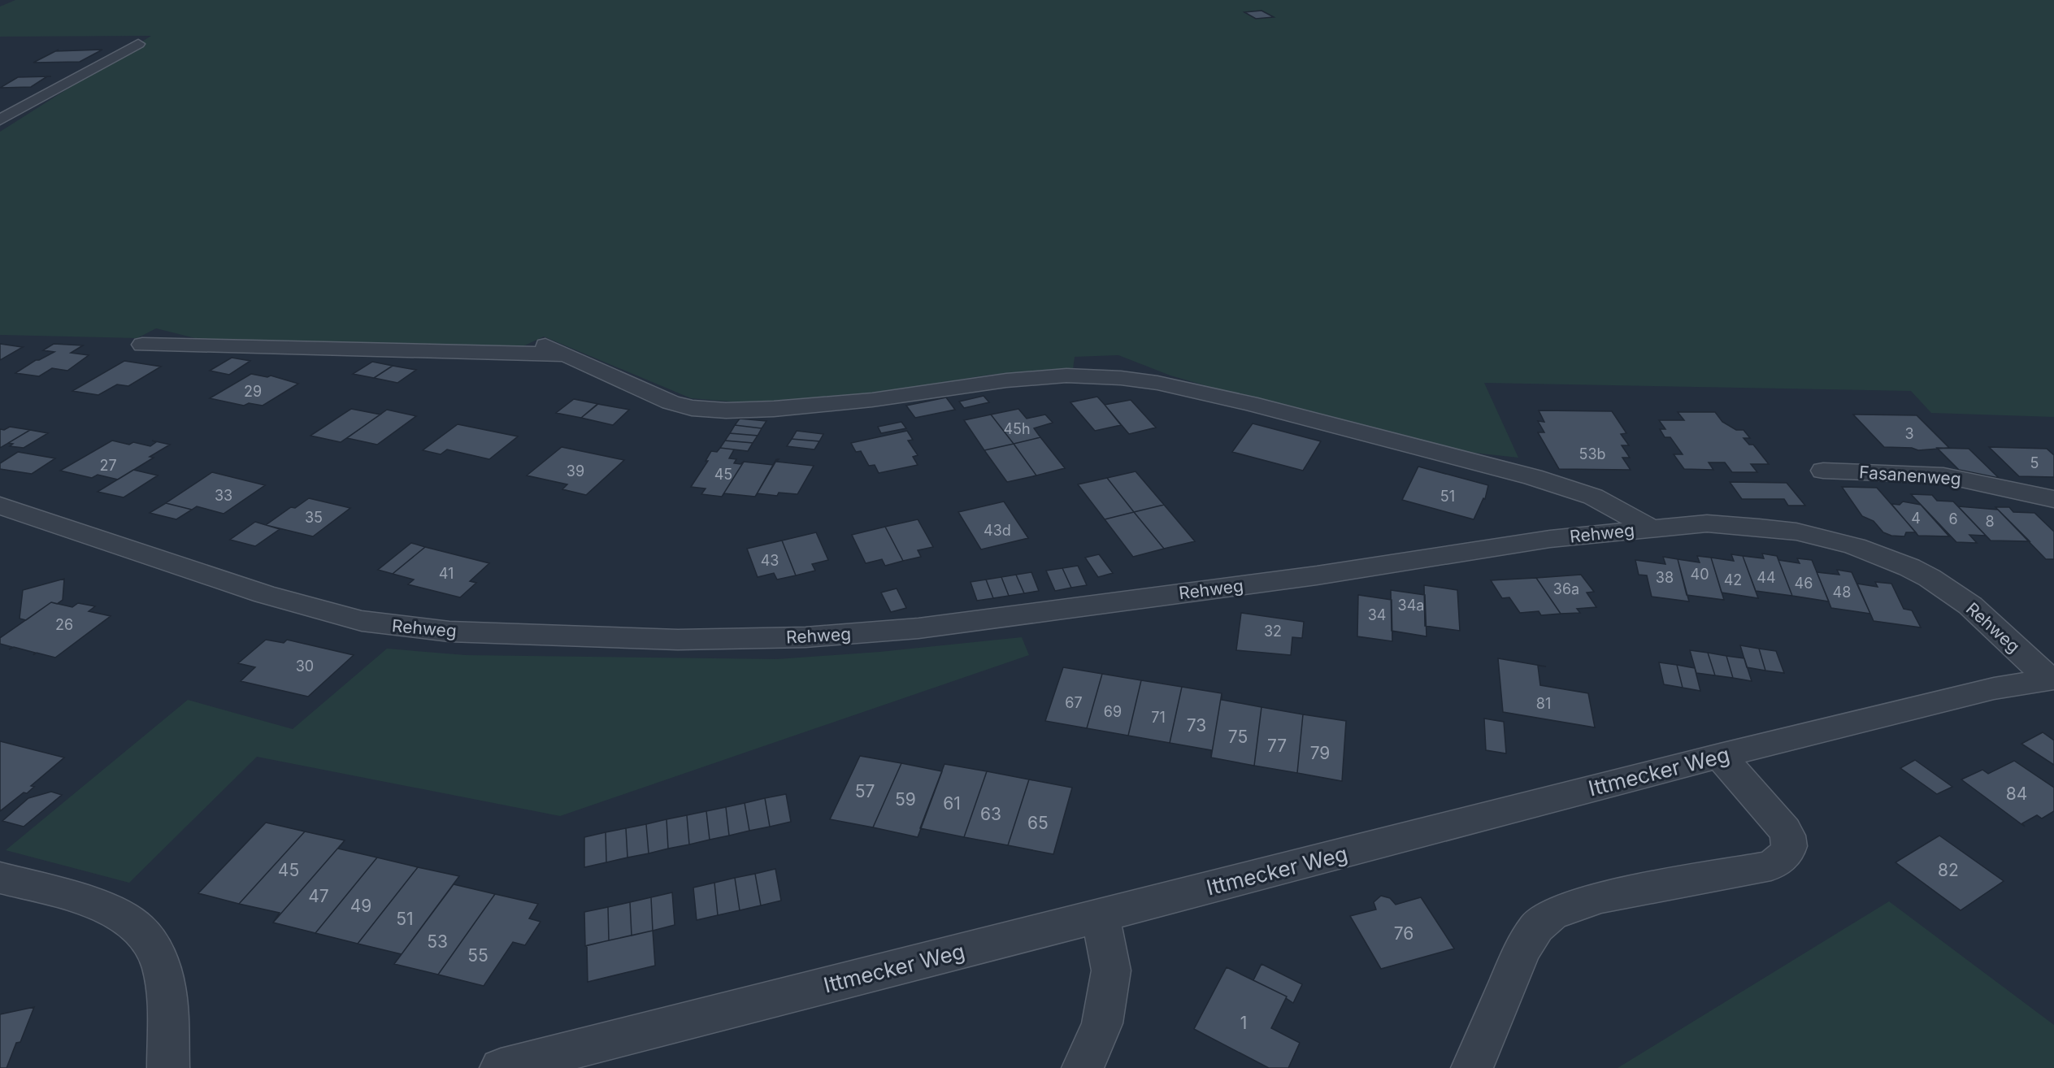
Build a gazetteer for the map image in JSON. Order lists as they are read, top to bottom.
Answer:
{
  "streets": {
    "street": ["Fasanenweg", "Rehweg", "Ittmecker Weg"]
  },
  "crossings": [
    ["Rehweg", "Ittmecker Weg"]
  ],
  "house_numbers": [
    "29",
    "45h",
    "3",
    "53b",
    "5",
    "27",
    "39",
    "45",
    "33",
    "51",
    "35",
    "4",
    "6",
    "8",
    "43d",
    "43",
    "41",
    "40",
    "38",
    "44",
    "42",
    "46",
    "36a",
    "48",
    "34a",
    "34",
    "26",
    "32",
    "30",
    "67",
    "81",
    "69",
    "71",
    "73",
    "75",
    "77",
    "79",
    "57",
    "84",
    "59",
    "61",
    "63",
    "65",
    "45",
    "82",
    "47",
    "49",
    "51",
    "76",
    "53",
    "55",
    "1"
  ]
}
